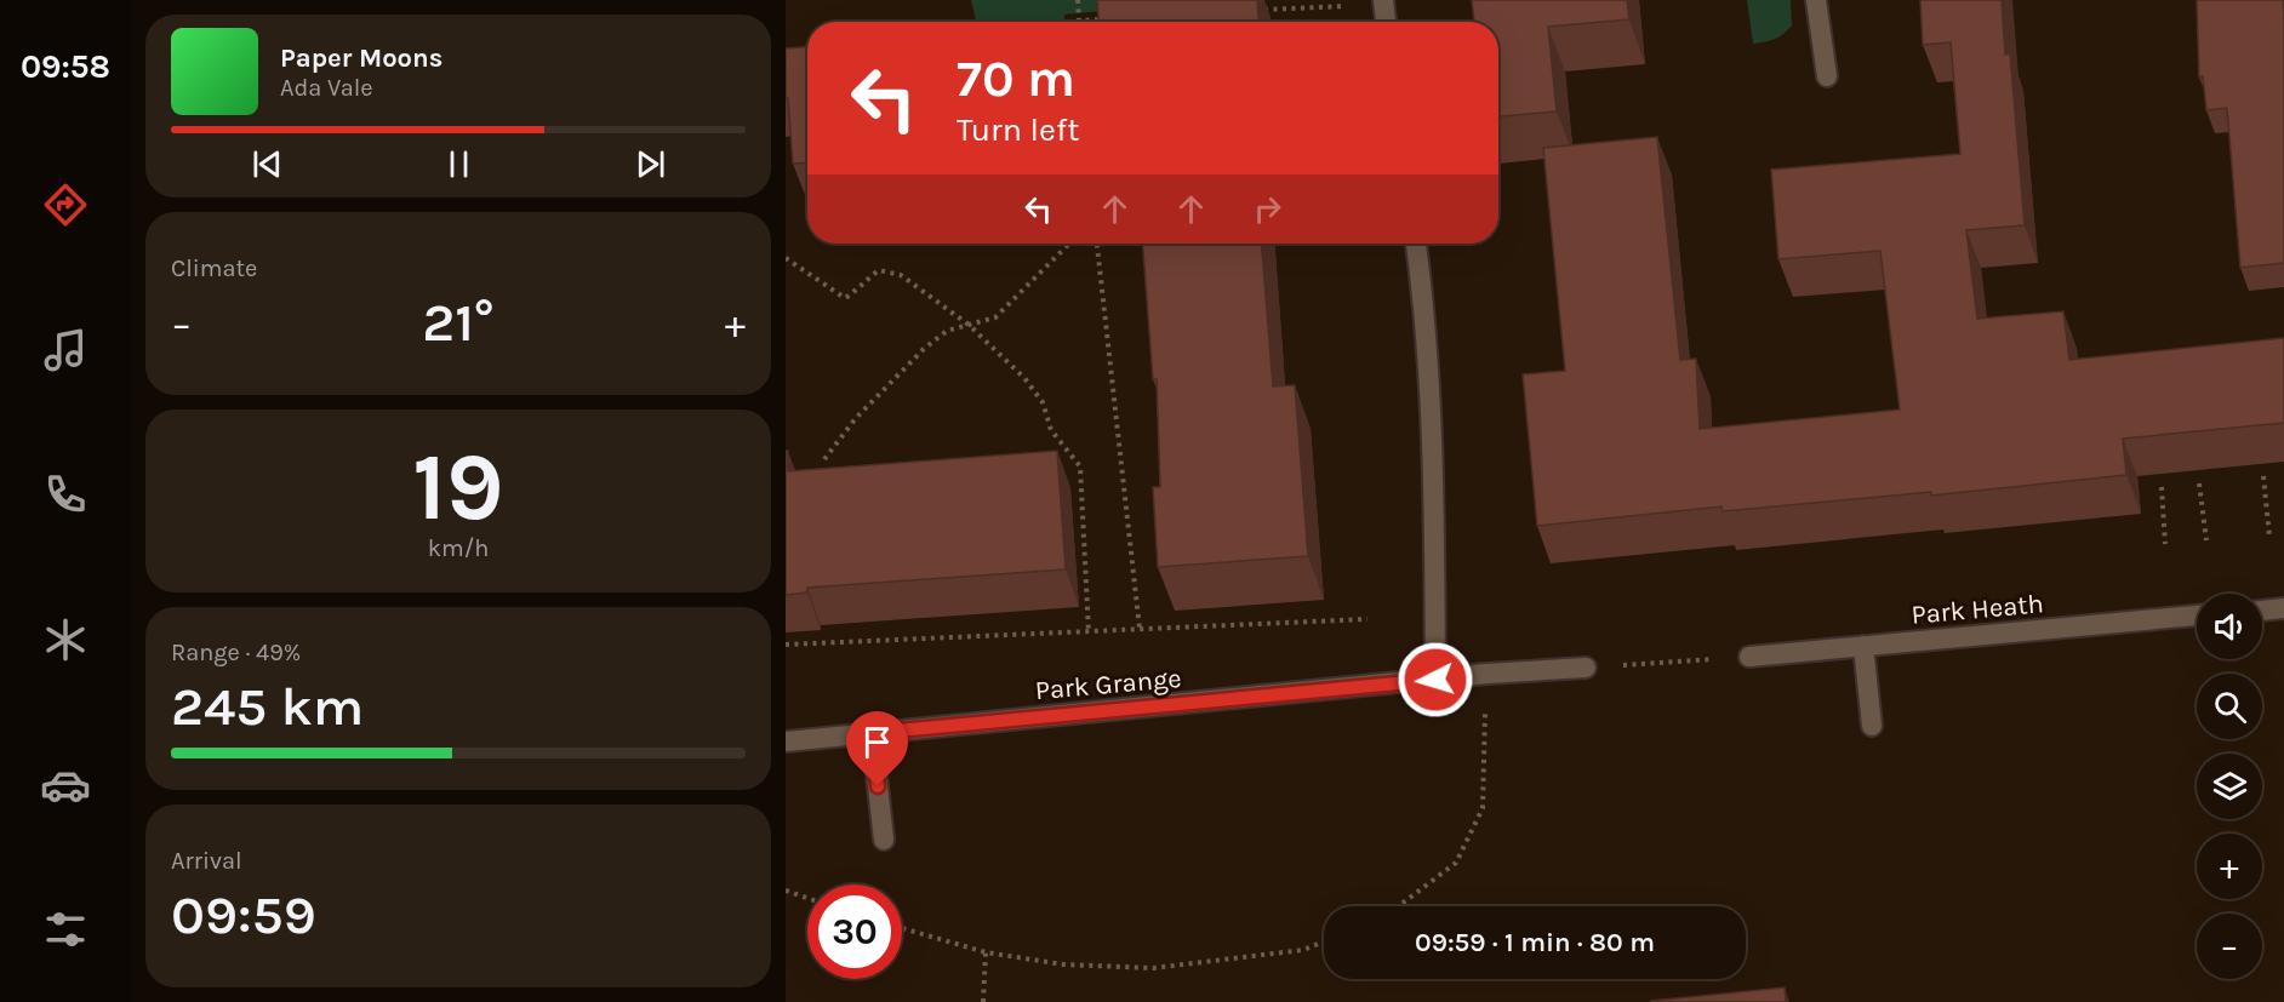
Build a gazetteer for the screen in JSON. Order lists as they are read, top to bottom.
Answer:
{
  "streets": {
    "street": ["Park Heath", "Park Grange"]
  },
  "page": {
    "tabs": "09:58",
    "turn": ["70 m", "Turn left"],
    "song": ["Paper Moons", "Ada Vale"],
    "tile": [
      "Climate",
      ["19", "km/h"],
      ["Range · 49%", "245 km"],
      ["Arrival", "09:59"]
    ],
    "heat": ["−", "21°", "+"],
    "map_buttons": ["+", "−"],
    "limit": "30",
    "trip": "09:59 · 1 min · 80 m"
  }
}
